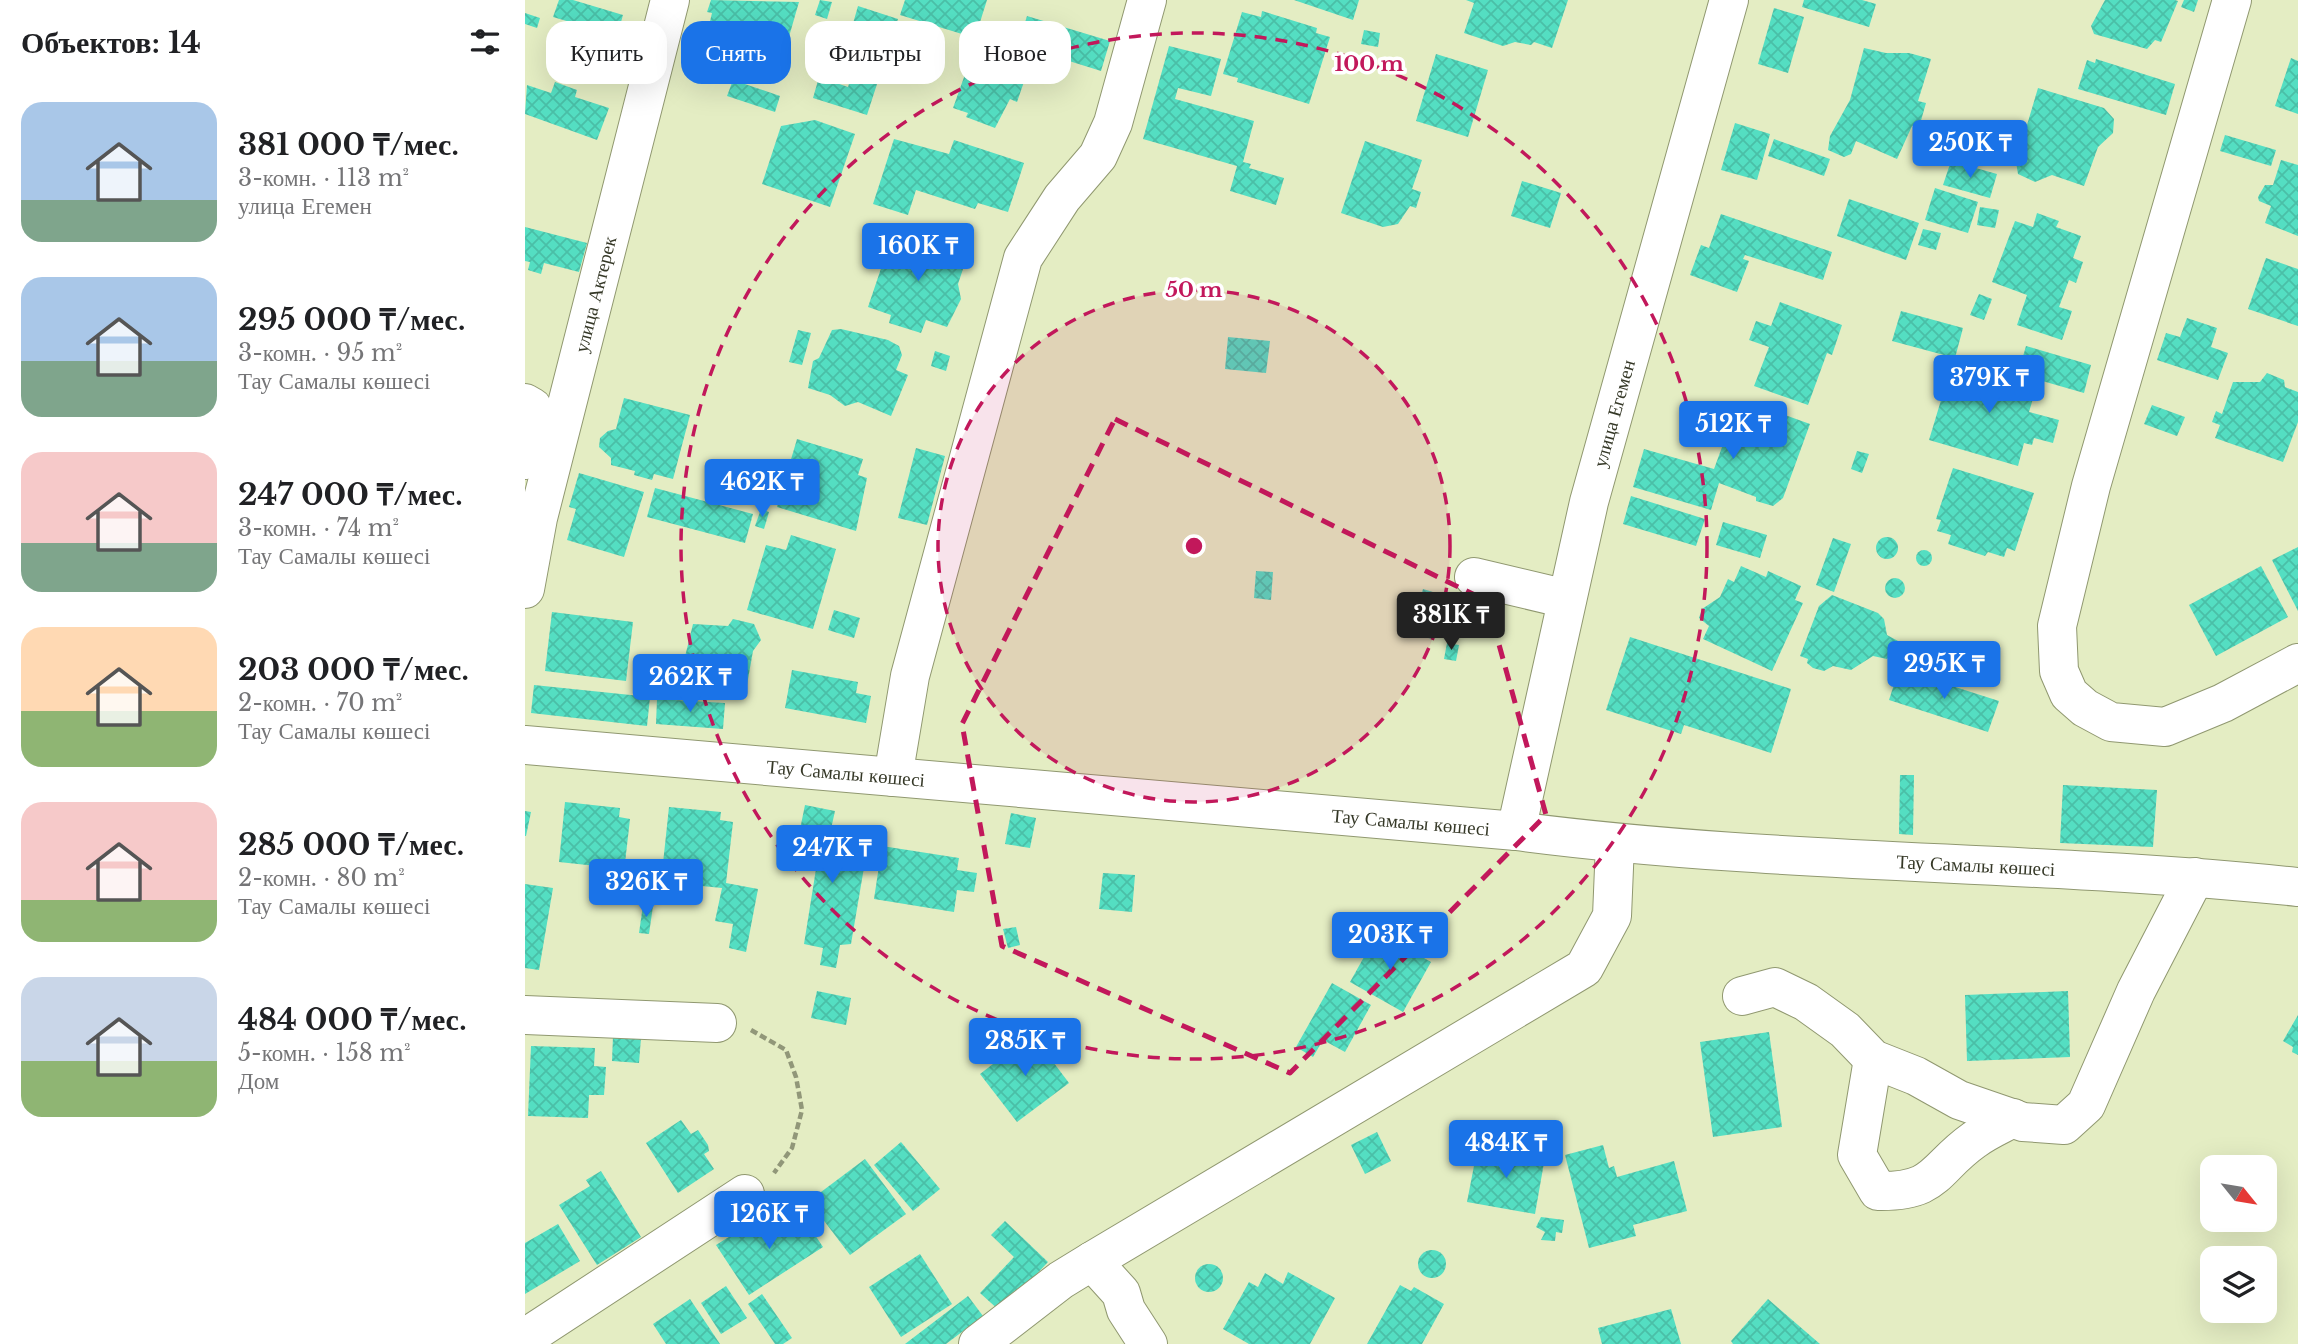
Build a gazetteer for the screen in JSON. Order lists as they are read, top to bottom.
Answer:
{
  "streets": {
    "street": ["улица Актерек", "улица Егемен", "Тау Самалы көшесі"]
  },
  "crossings": [
    ["улица Егемен", "Тау Самалы көшесі"]
  ],
  "north": "bottom right",
  "page": {
    "heading": "Объектов: 14",
    "chip": [
      "Купить",
      "Снять",
      "Фильтры",
      "Новое"
    ],
    "list": [
      {
        "name": "381 000 ₸/мес.",
        "note": "3-комн. · 113 m² · улица Егемен"
      },
      {
        "name": "295 000 ₸/мес.",
        "note": "3-комн. · 95 m² · Тау Самалы көшесі"
      },
      {
        "name": "247 000 ₸/мес.",
        "note": "3-комн. · 74 m² · Тау Самалы көшесі"
      },
      {
        "name": "203 000 ₸/мес.",
        "note": "2-комн. · 70 m² · Тау Самалы көшесі"
      },
      {
        "name": "285 000 ₸/мес.",
        "note": "2-комн. · 80 m² · Тау Самалы көшесі"
      },
      {
        "name": "484 000 ₸/мес.",
        "note": "5-комн. · 158 m² · Дом"
      }
    ],
    "price": [
      "250K ₸",
      "160K ₸",
      "379K ₸",
      "512K ₸",
      "462K ₸",
      "381K ₸",
      "295K ₸",
      "262K ₸",
      "247K ₸",
      "326K ₸",
      "203K ₸",
      "285K ₸",
      "484K ₸",
      "126K ₸"
    ]
  },
  "rings": ["100 m", "50 m"]
}
